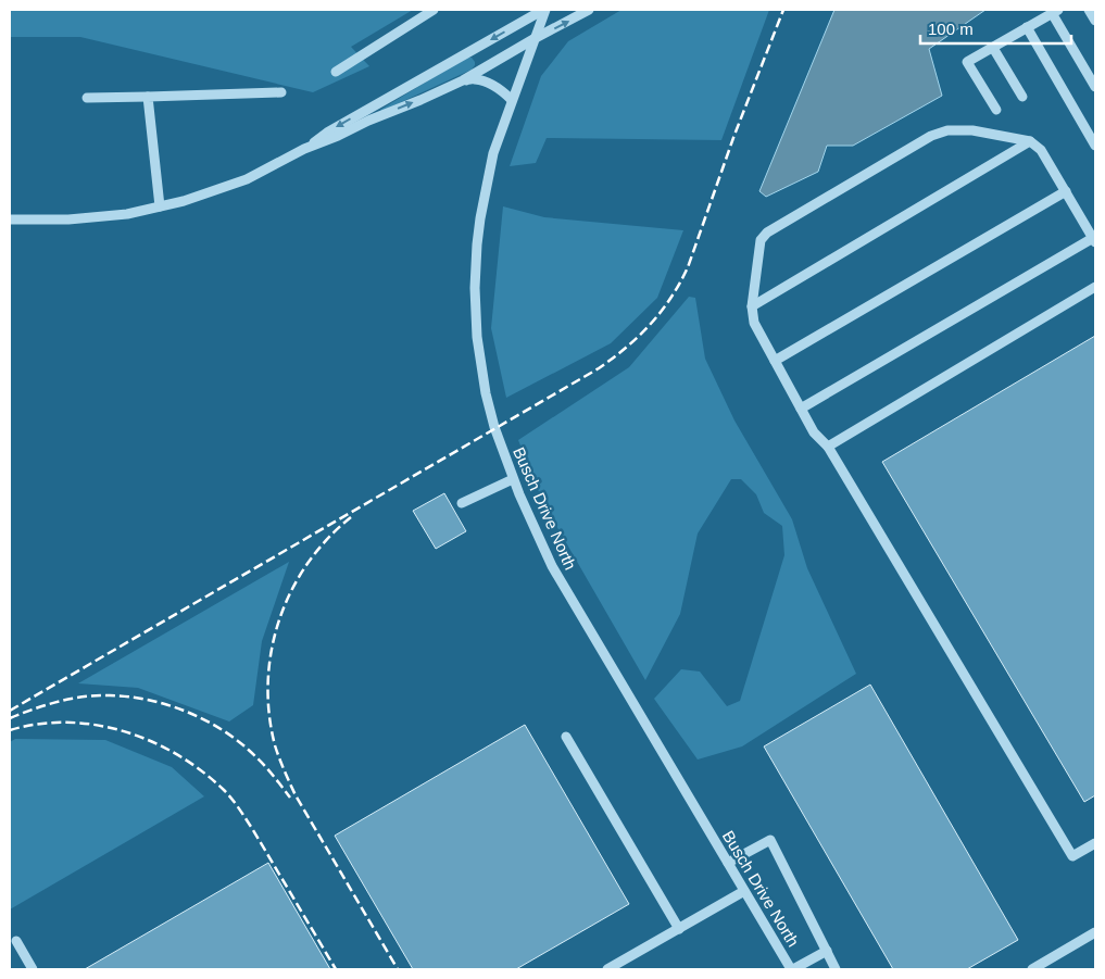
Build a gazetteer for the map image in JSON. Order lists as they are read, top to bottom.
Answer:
{
  "streets": {
    "street": ["Busch Drive North"]
  },
  "scale_bar": "100 m"
}
